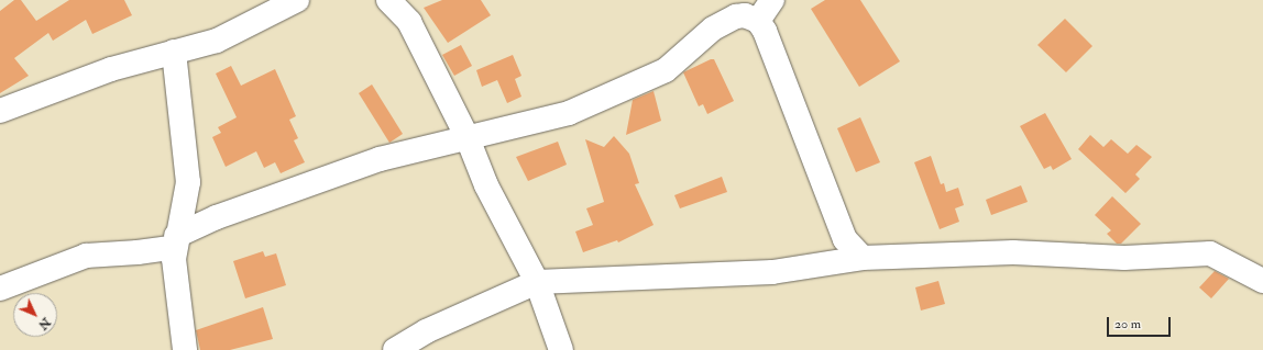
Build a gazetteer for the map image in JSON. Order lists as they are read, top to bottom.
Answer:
{
  "scale_bar": "20 m",
  "north": "bottom right"
}
